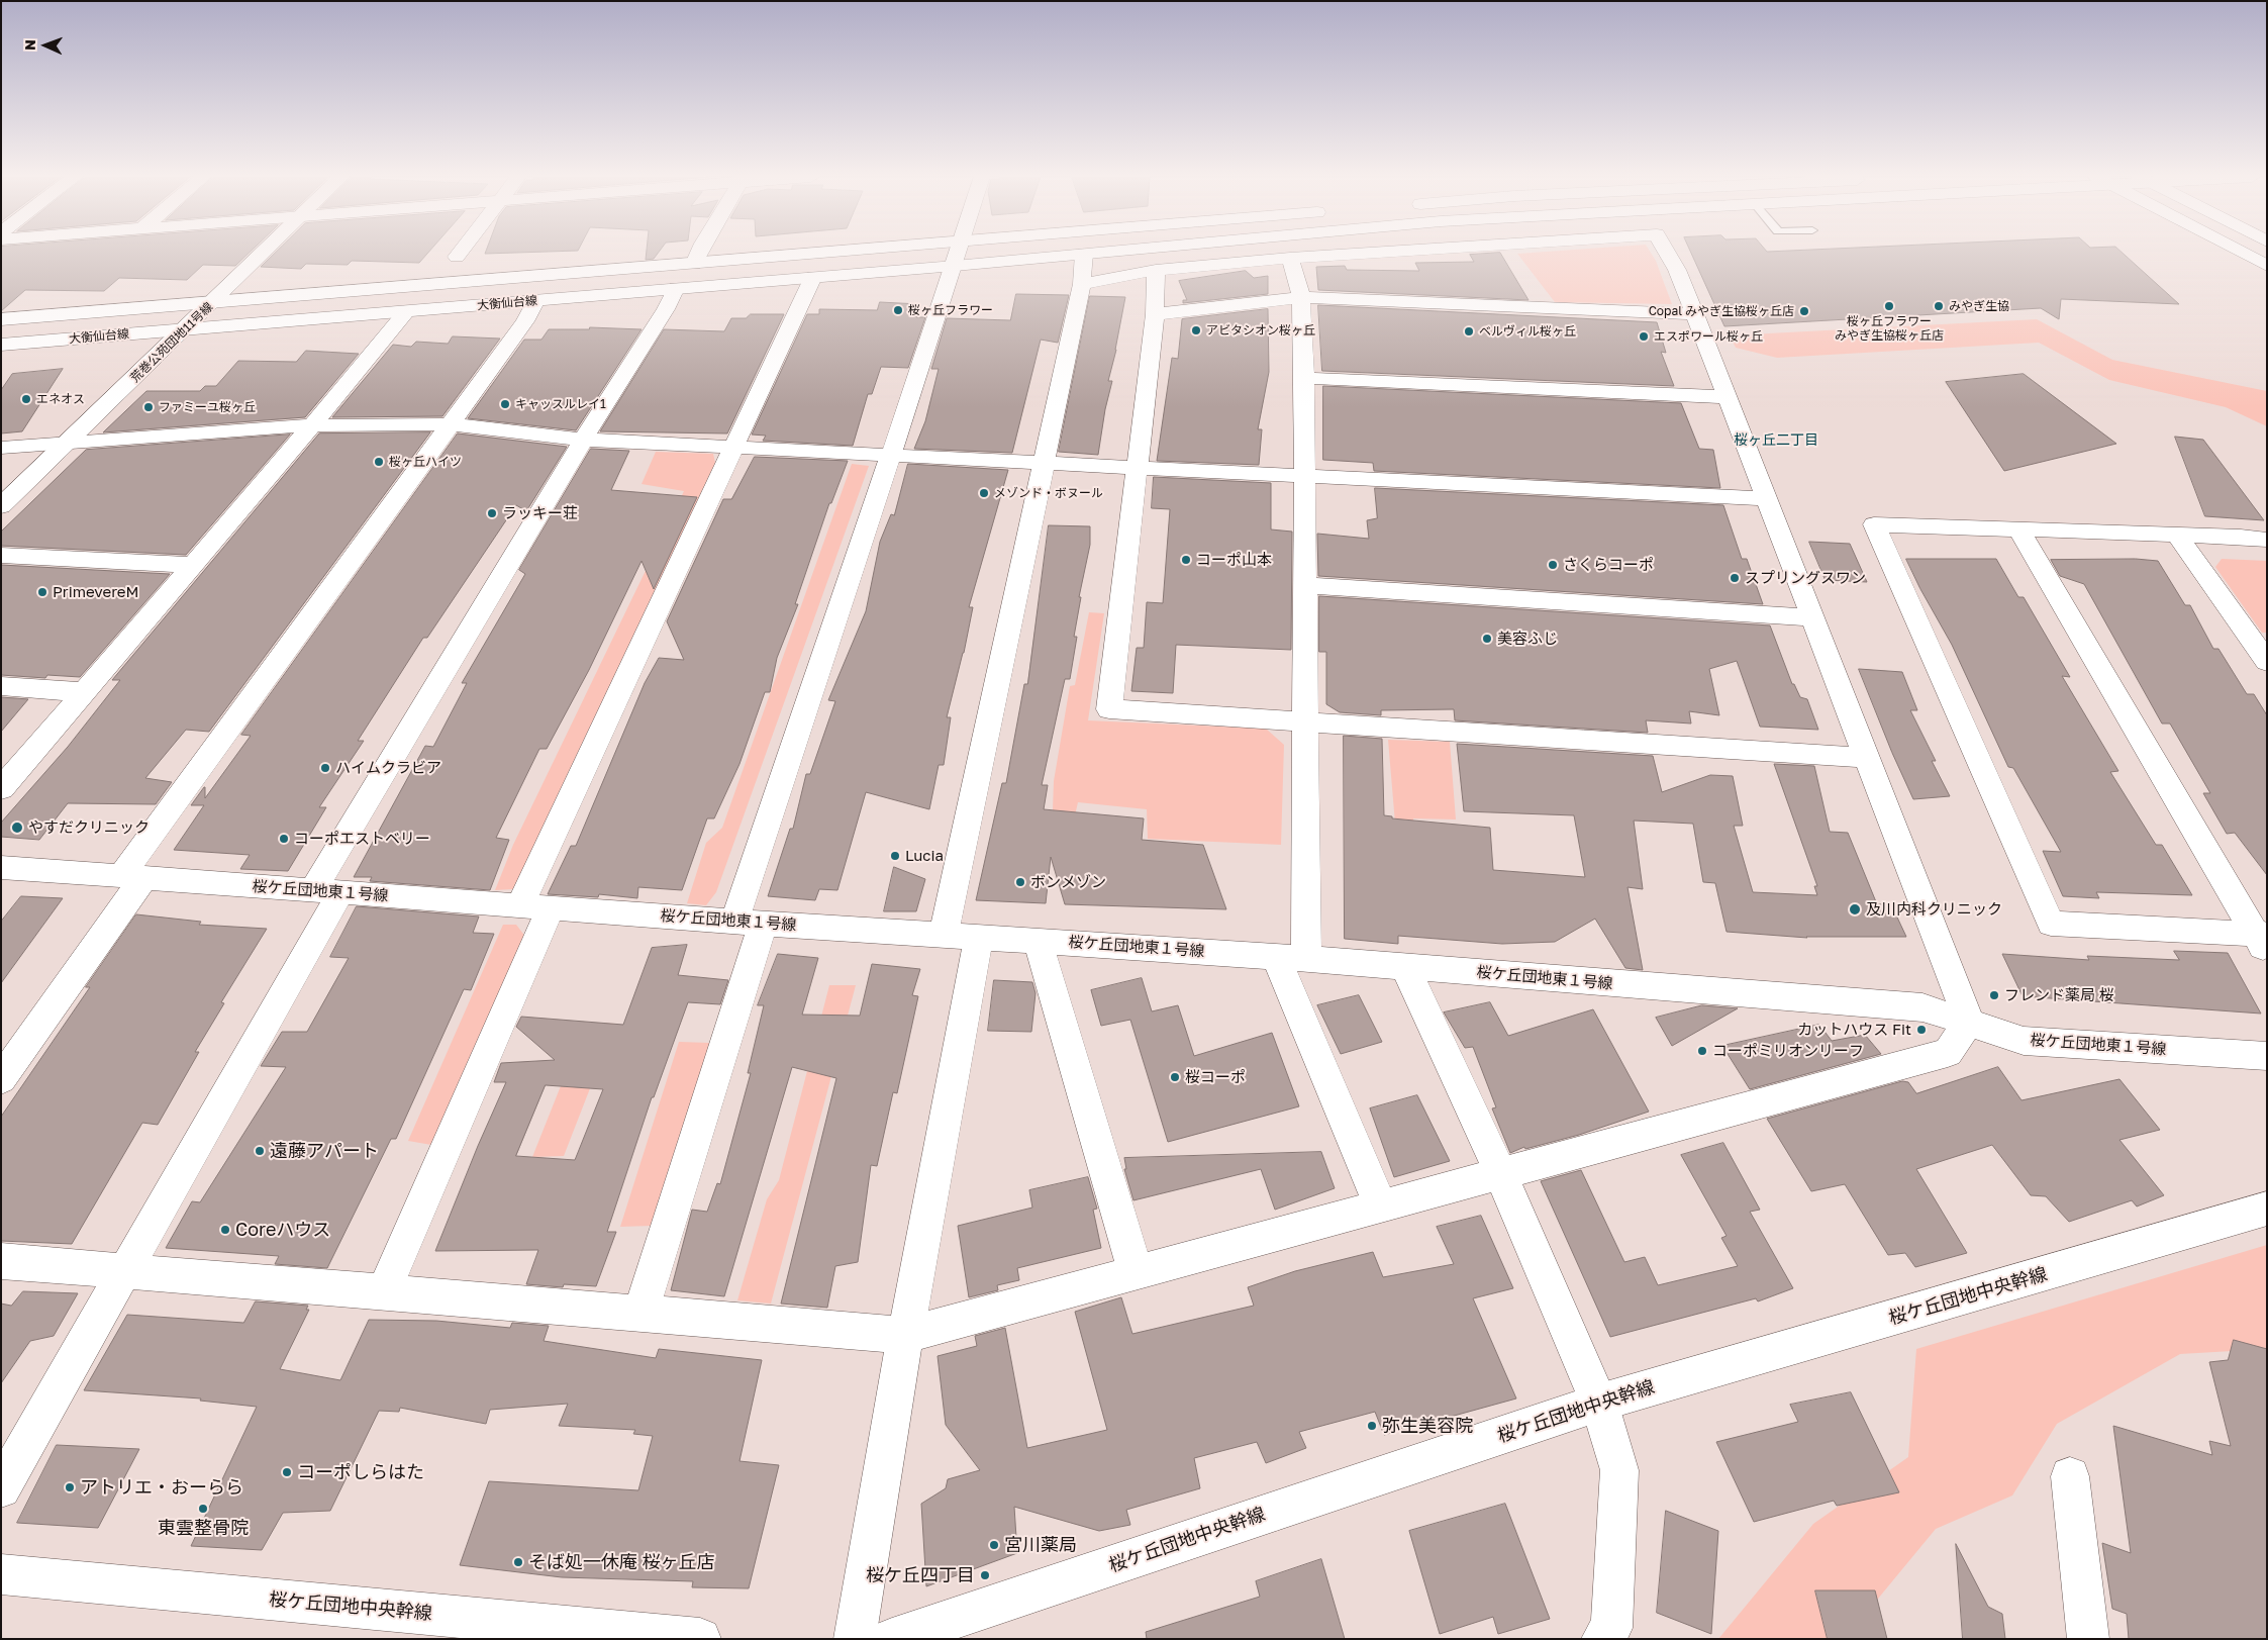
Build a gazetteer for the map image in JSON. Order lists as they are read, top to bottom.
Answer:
{
  "streets": {
    "street": [
      "大衡仙台線",
      "荒巻公苑団地11号線",
      "桜ケ丘団地東１号線",
      "桜ケ丘団地中央幹線"
    ]
  },
  "crossings": [
    ["大衡仙台線", "荒巻公苑団地11号線"]
  ],
  "districts": ["桜ヶ丘二丁目"],
  "places": [
    "桜ヶ丘フラワー みやぎ生協桜ヶ丘店",
    "みやぎ生協",
    "桜ヶ丘フラワー",
    "Copal みやぎ生協桜ヶ丘店",
    "アビタシオン桜ヶ丘",
    "ベルヴィル桜ヶ丘",
    "エスポワール桜ヶ丘",
    "エネオス",
    "キャッスルレイ1",
    "ファミーユ桜ヶ丘",
    "桜ヶ丘ハイツ",
    "メゾンド・ボヌール",
    "ラッキー荘",
    "コーポ山本",
    "さくらコーポ",
    "スプリングスワン",
    "PrimevereM",
    "美容ふじ",
    "ハイムクラビア",
    "やすだクリニック",
    "コーポエストベリー",
    "Lucia",
    "ボンメゾン",
    "及川内科クリニック",
    "フレンド薬局 桜",
    "カットハウス Fit",
    "コーポミリオンリーフ",
    "桜コーポ",
    "遠藤アパート",
    "Coreハウス",
    "弥生美容院",
    "コーポしらはた",
    "アトリエ・おーらら",
    "東雲整骨院",
    "宮川薬局",
    "そば処一休庵 桜ヶ丘店",
    "桜ケ丘四丁目"
  ],
  "north": "left"
}
